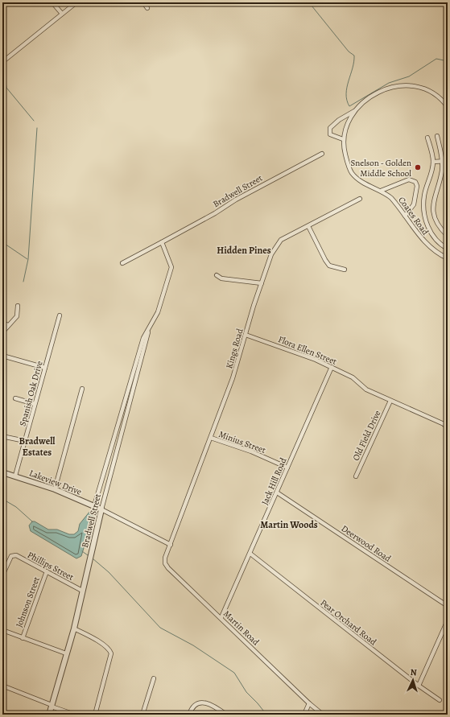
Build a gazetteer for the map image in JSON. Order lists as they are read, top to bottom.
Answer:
{
  "streets": {
    "street": [
      "Bradwell Street",
      "Coates Road",
      "Kings Road",
      "Flora Ellen Street",
      "Spanish Oak Drive",
      "Old Field Drive",
      "Minius Street",
      "Jack Hill Road",
      "Lakeview Drive",
      "Deerwood Road",
      "Phillips Street",
      "Johnson Street",
      "Pear Orchard Road",
      "Martin Road"
    ]
  },
  "crossings": [
    ["Bradwell Street", "Lakeview Drive"],
    ["Bradwell Street", "Phillips Street"],
    ["Kings Road", "Flora Ellen Street"],
    ["Kings Road", "Minius Street"],
    ["Kings Road", "Lakeview Drive"],
    ["Kings Road", "Martin Road"],
    ["Flora Ellen Street", "Old Field Drive"],
    ["Flora Ellen Street", "Jack Hill Road"],
    ["Spanish Oak Drive", "Lakeview Drive"],
    ["Minius Street", "Jack Hill Road"],
    ["Jack Hill Road", "Deerwood Road"],
    ["Jack Hill Road", "Pear Orchard Road"],
    ["Jack Hill Road", "Martin Road"],
    ["Lakeview Drive", "Martin Road"],
    ["Phillips Street", "Johnson Street"]
  ],
  "districts": ["Hidden Pines", "Bradwell Estates", "Martin Woods"],
  "places": ["Snelson - Golden Middle School"],
  "north": "top"
}
